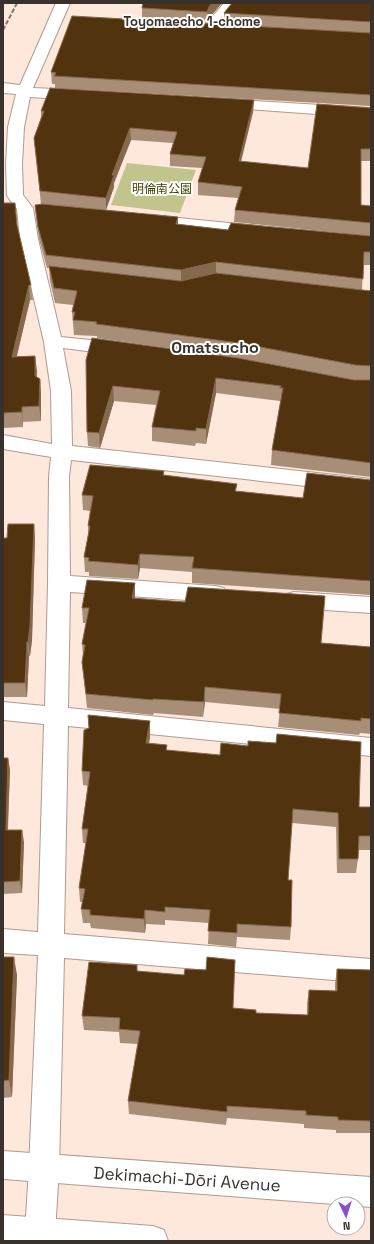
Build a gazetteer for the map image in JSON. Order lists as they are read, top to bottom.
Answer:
{
  "streets": {
    "street": ["Dekimachi-Dōri Avenue"]
  },
  "districts": ["Toyomaecho 1-chome", "Omatsucho"],
  "parks": ["明倫南公園"],
  "north": "bottom"
}
